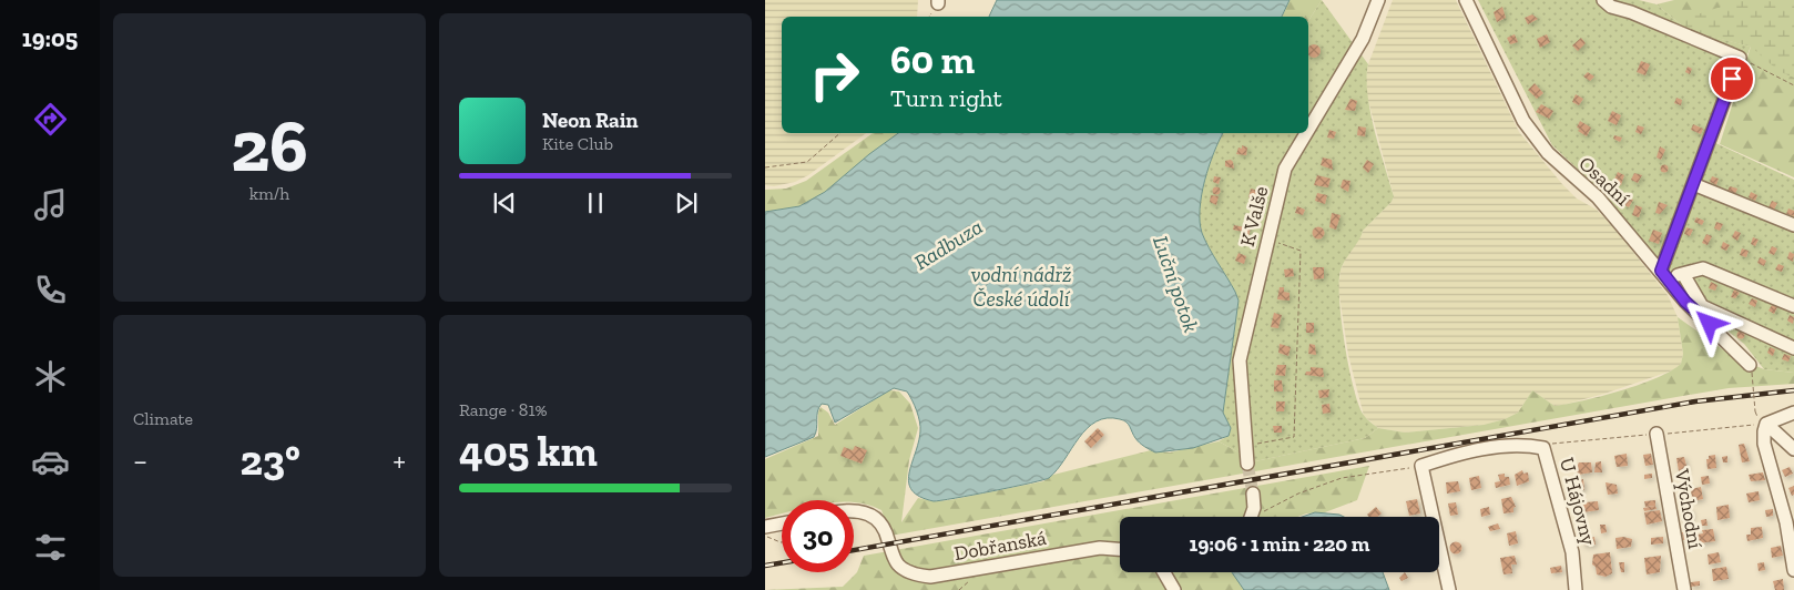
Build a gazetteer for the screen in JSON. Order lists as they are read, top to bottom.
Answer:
{
  "streets": {
    "street": [
      "Osadní",
      "K Valše",
      "U Hájovny",
      "Východní",
      "Dobřanská"
    ]
  },
  "water": ["Radbuza", "vodní nádrž České údolí", "Luční potok"],
  "page": {
    "tabs": "19:05",
    "tile": [
      ["26", "km/h"],
      "Climate",
      ["Range · 81%", "405 km"]
    ],
    "turn": ["60 m", "Turn right"],
    "song": ["Neon Rain", "Kite Club"],
    "heat": ["−", "23°", "+"],
    "limit": "30",
    "trip": "19:06 · 1 min · 220 m"
  }
}
